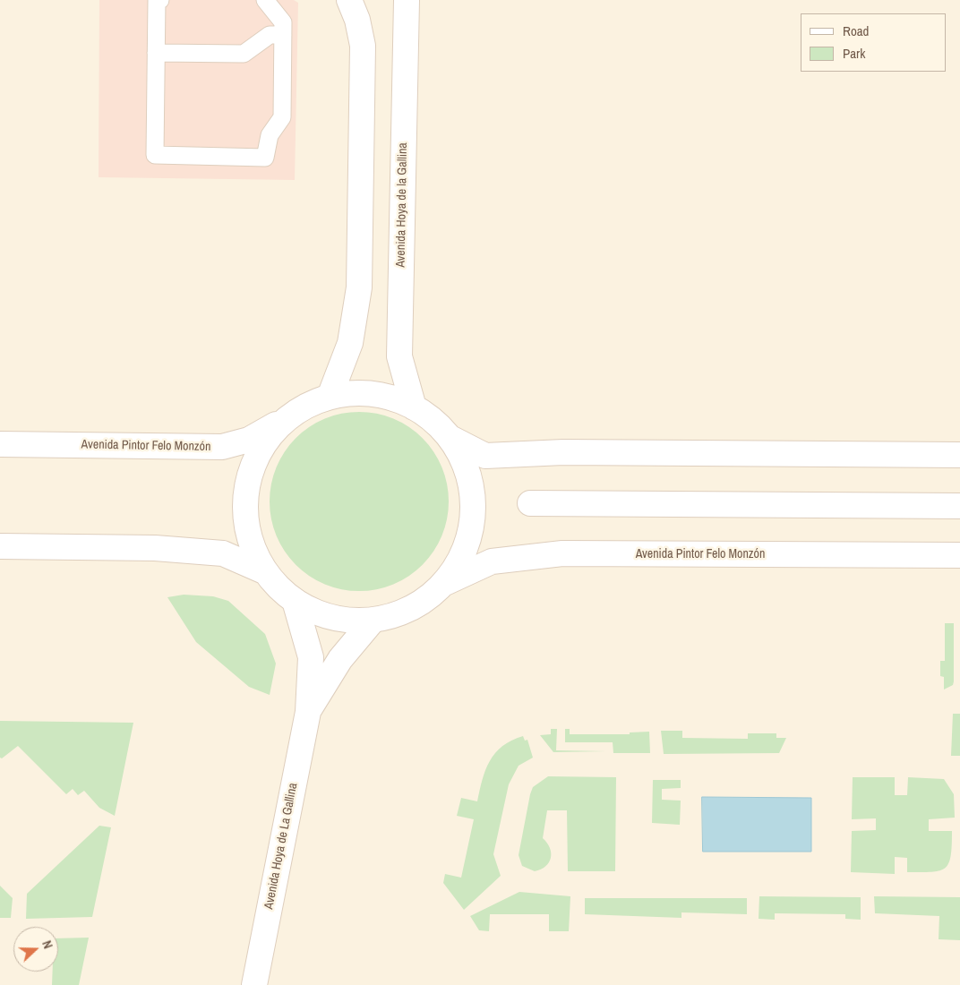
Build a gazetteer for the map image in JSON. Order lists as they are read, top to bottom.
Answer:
{
  "streets": {
    "street": ["Avenida Hoya de la Gallina", "Avenida Pintor Felo Monzón", "Avenida Hoya de La Gallina"]
  },
  "crossings": [
    ["Avenida Hoya de la Gallina", "Avenida Pintor Felo Monzón"]
  ],
  "legend": ["Road", "Park"],
  "north": "right"
}
